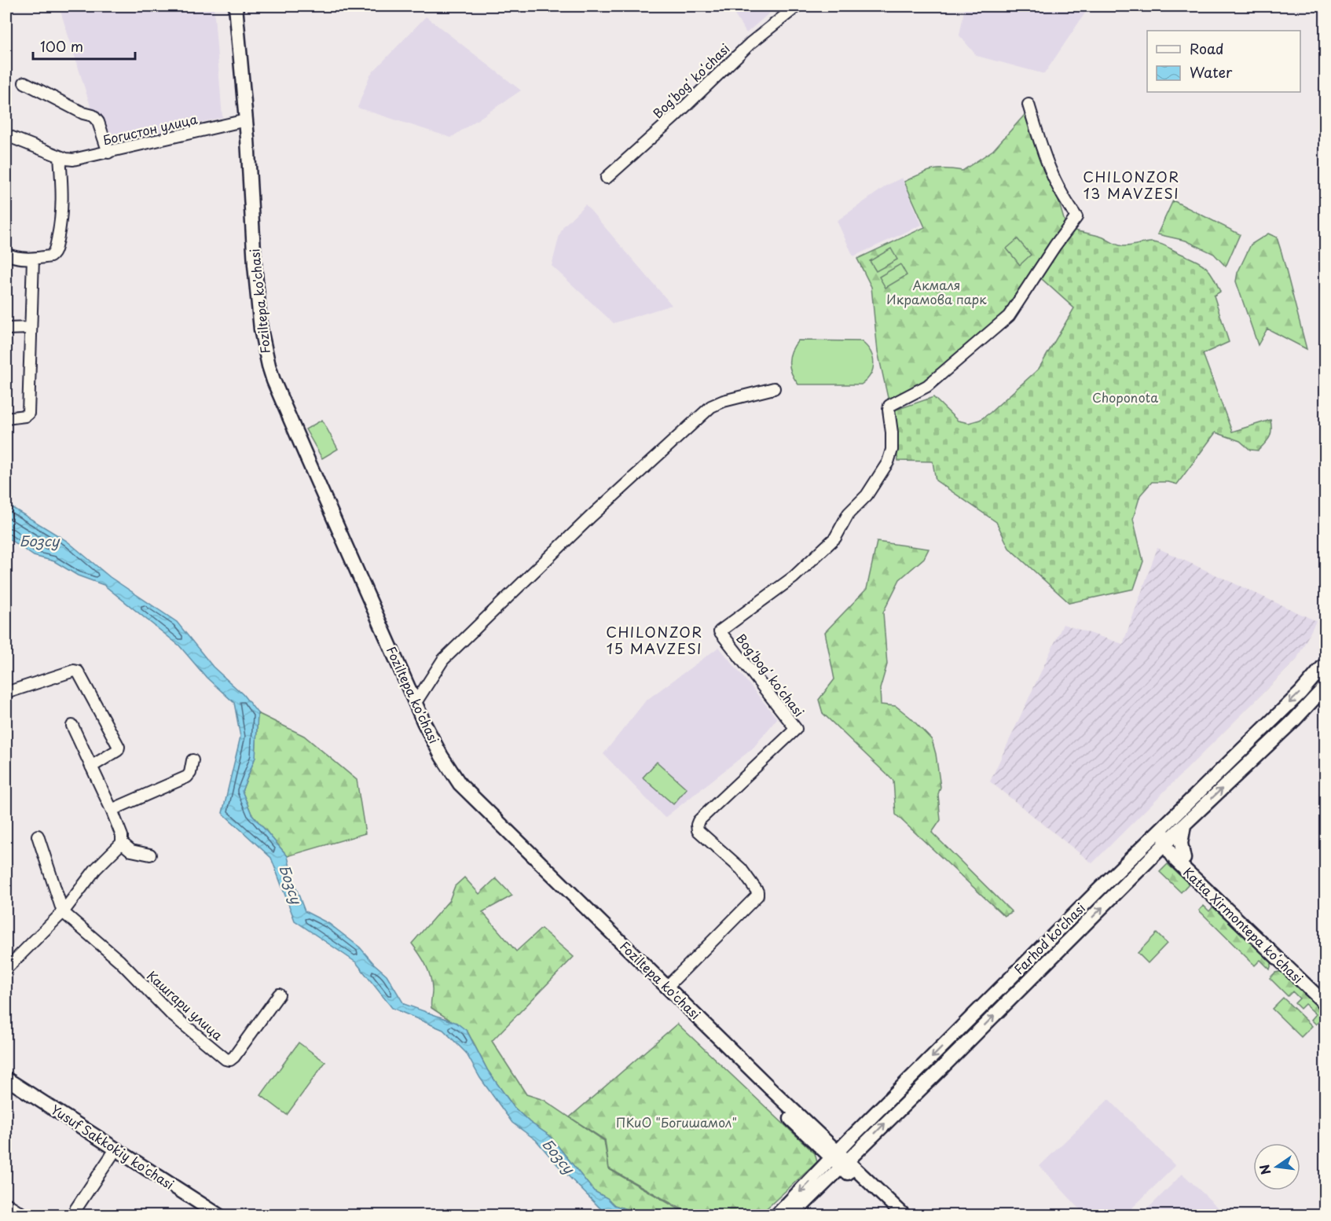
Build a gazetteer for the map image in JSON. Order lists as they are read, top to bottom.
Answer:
{
  "streets": {
    "main road": [
      "Foziltepa ko'chasi",
      "Katta Xirmontepa koʻchasi",
      "Farhod ko'chasi",
      "Yusuf Sakkokiy ko'chasi"
    ],
    "street": ["Bogʻbogʻ koʻchasi", "Богистон улица", "Кашгари улица"]
  },
  "crossings": [
    ["Bogʻbogʻ koʻchasi", "Foziltepa ko'chasi"],
    ["Богистон улица", "Foziltepa ko'chasi"],
    ["Foziltepa ko'chasi", "Farhod ko'chasi"],
    ["Katta Xirmontepa koʻchasi", "Farhod ko'chasi"]
  ],
  "districts": ["CHILONZOR 13 MAVZESI", "CHILONZOR 15 MAVZESI"],
  "water": ["Бозсу"],
  "parks": ["Акмаля Икрамова парк", "Choponota", "ПКиО \"Богишамол\""],
  "legend": ["Road", "Water"],
  "scale_bar": "100 m",
  "north": "left"
}
